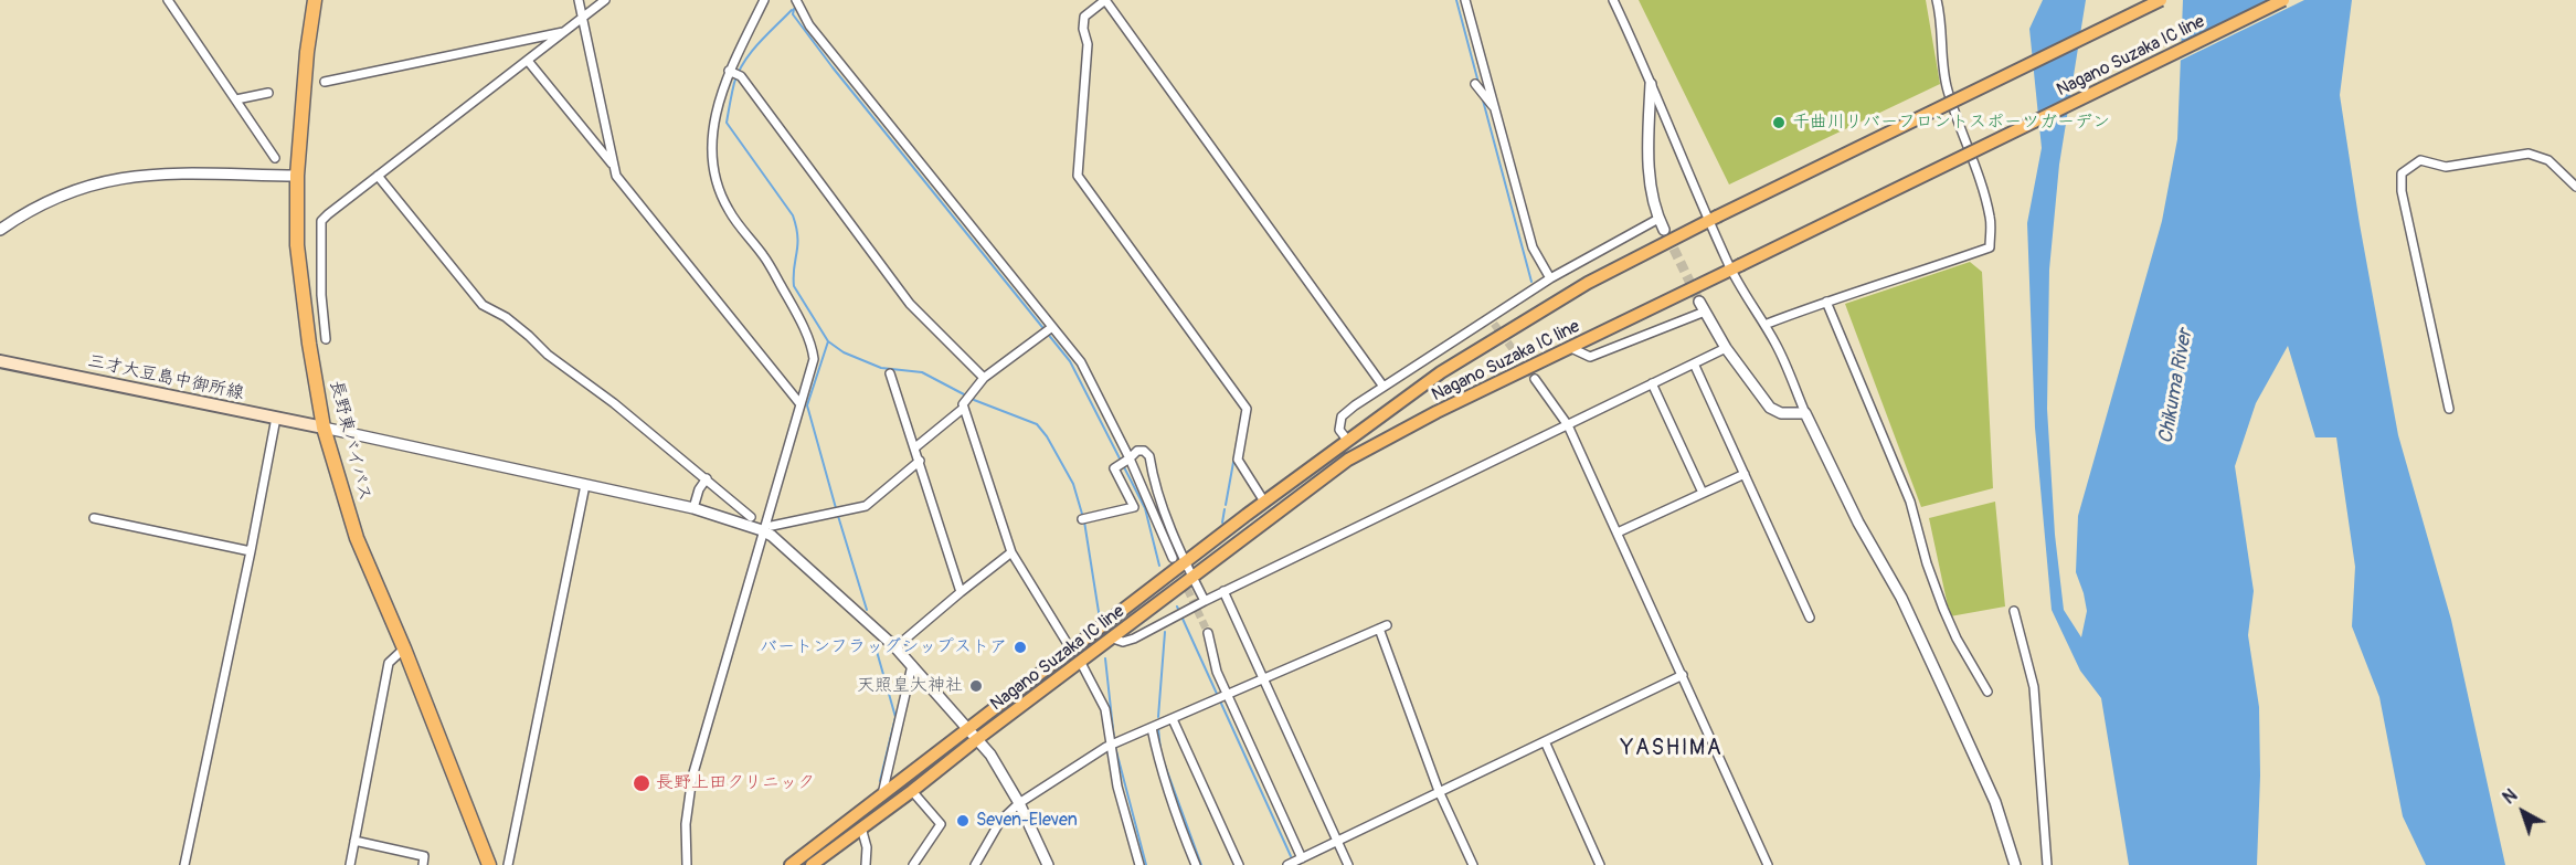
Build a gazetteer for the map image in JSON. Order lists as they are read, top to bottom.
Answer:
{
  "streets": {
    "highway": ["長野東バイパス"],
    "main road": ["Nagano Suzaka IC line", "三才大豆島中御所線"]
  },
  "crossings": [
    ["三才大豆島中御所線", "長野東バイパス"]
  ],
  "districts": ["YASHIMA"],
  "water": ["Chikuma River"],
  "places": [
    "千曲川リバーフロントスポーツガーデン",
    "バートンフラッグシップストア",
    "天照皇大神社",
    "長野上田クリニック",
    "Seven-Eleven"
  ],
  "north": "top left"
}
